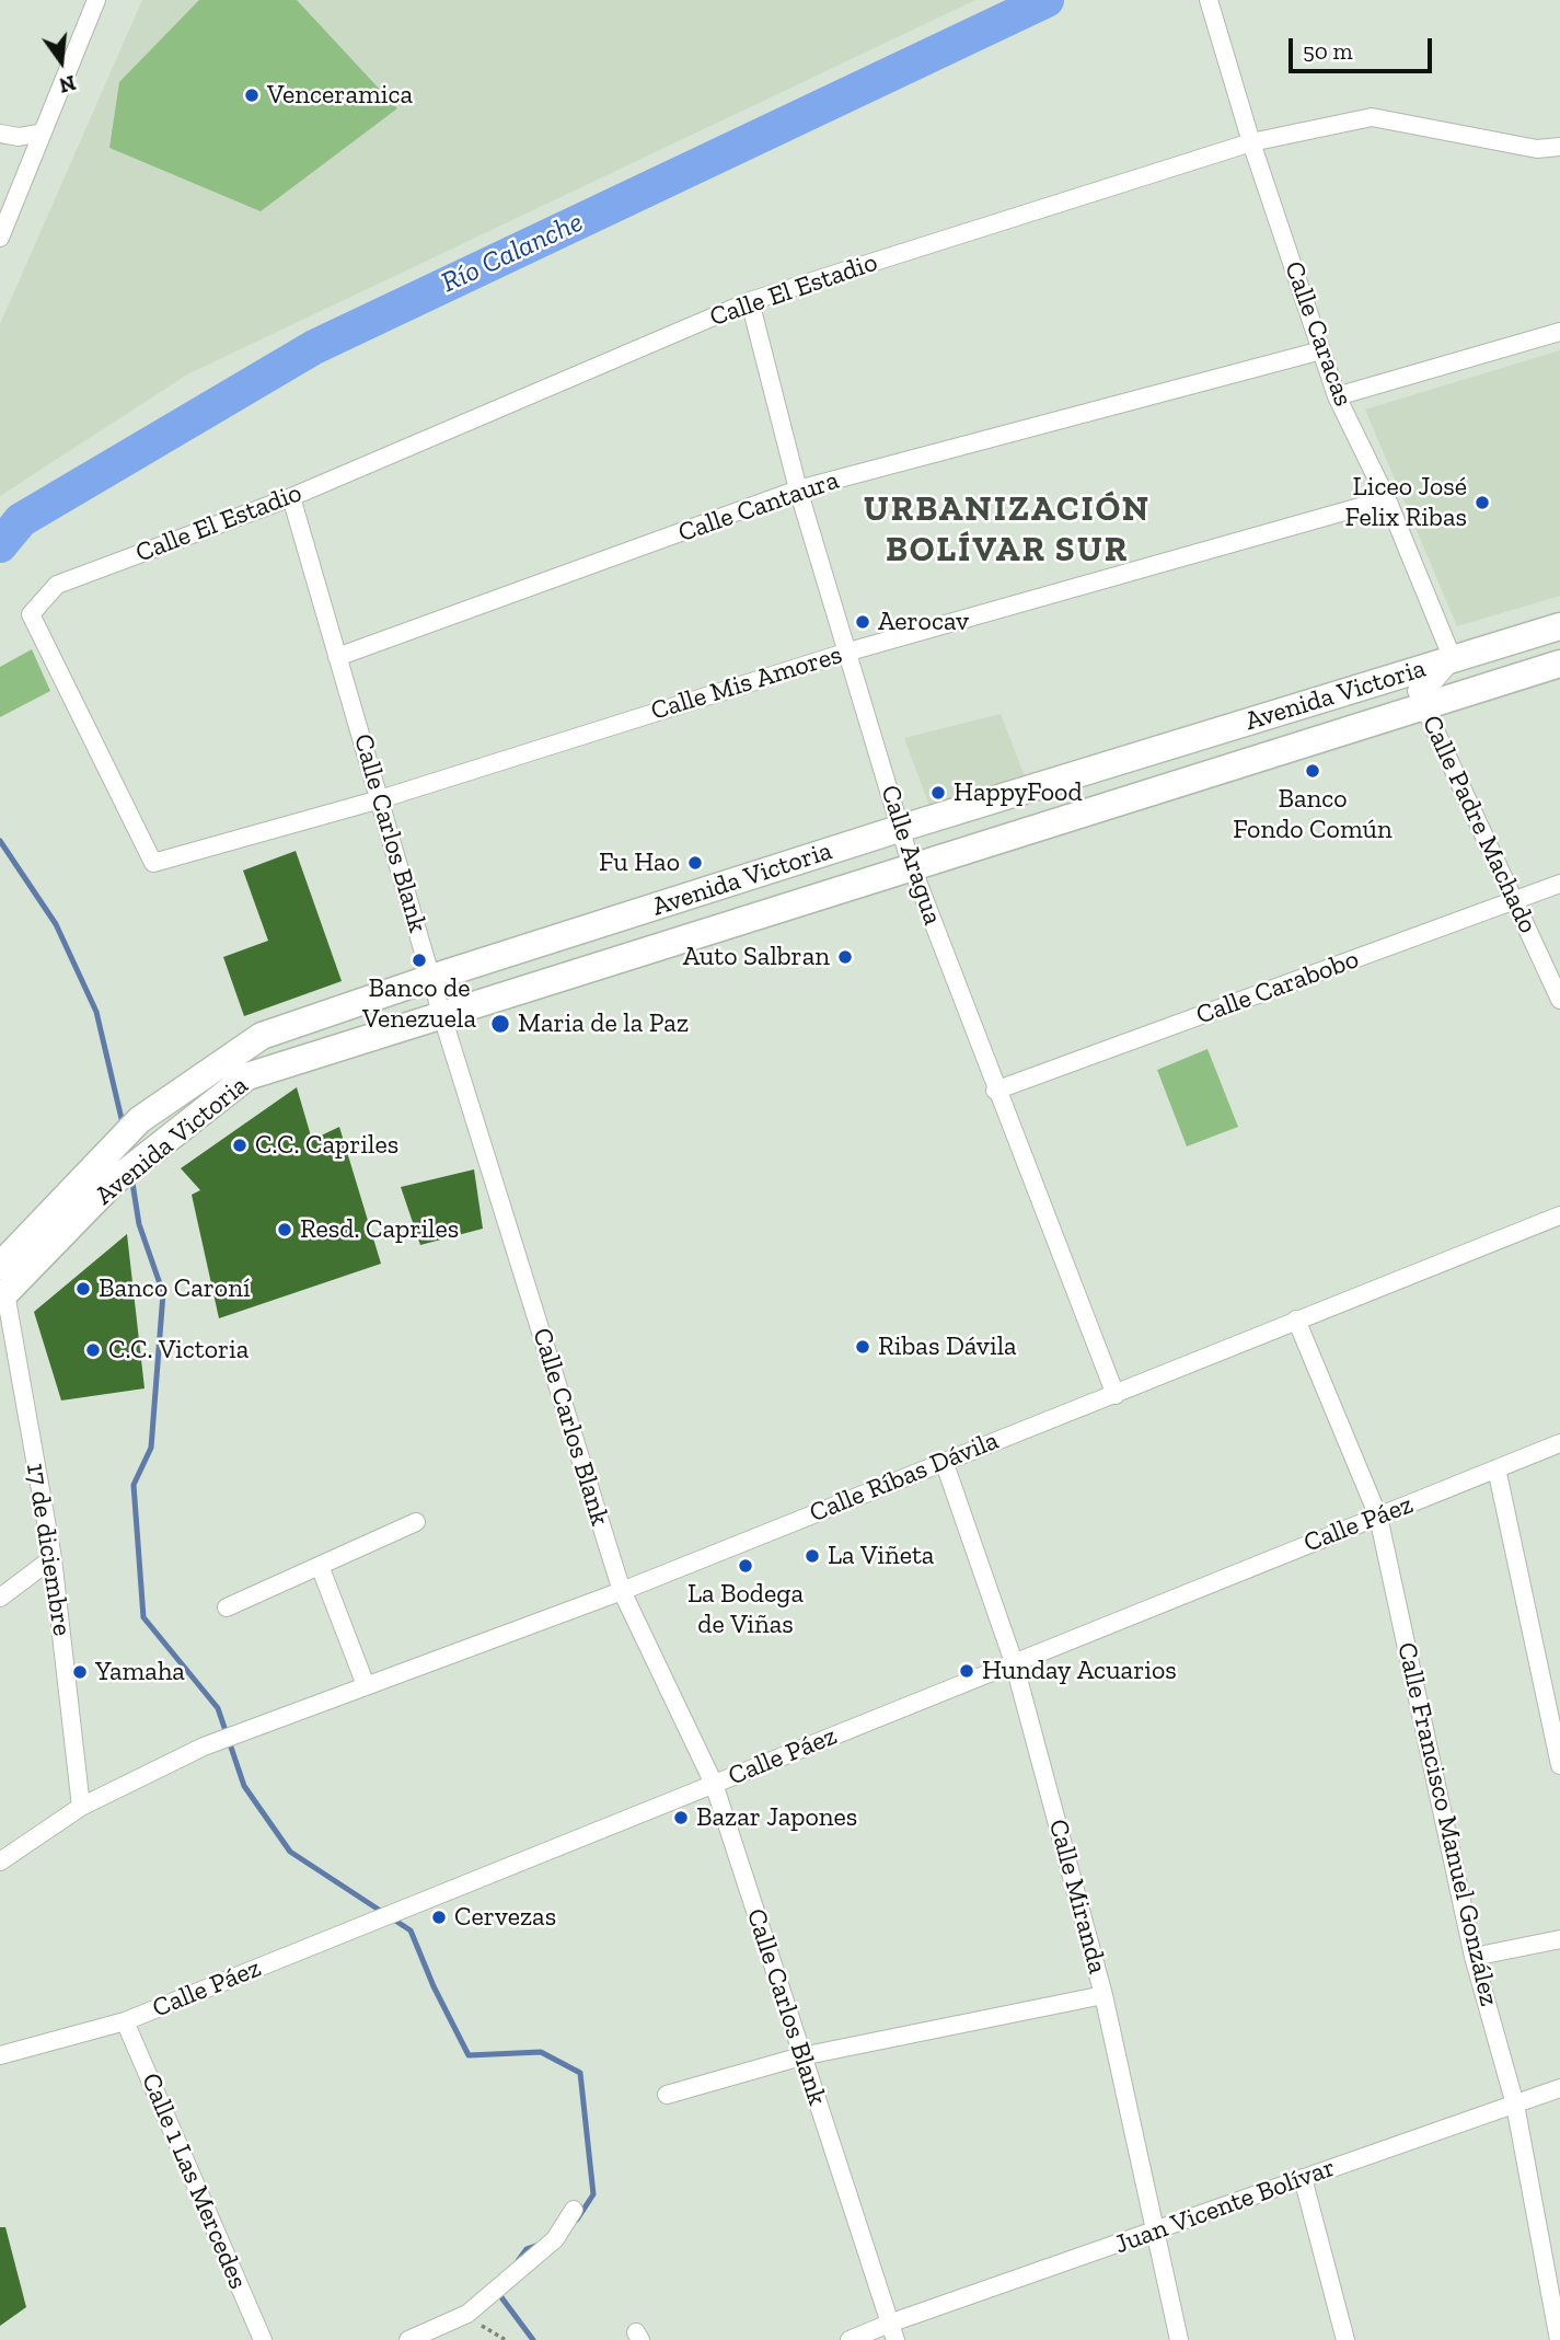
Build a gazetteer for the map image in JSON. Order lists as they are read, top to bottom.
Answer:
{
  "streets": {
    "main road": ["Avenida Victoria"],
    "street": [
      "Calle El Estadio",
      "Calle Caracas",
      "Calle Cantaura",
      "Calle Mis Amores",
      "Calle Padre Machado",
      "Calle Carlos Blank",
      "Calle Aragua",
      "Calle Carabobo",
      "Calle Ríbas Dávila",
      "Calle Páez",
      "17 de diciembre",
      "Calle Francisco Manuel González",
      "Calle Miranda",
      "Calle 1 Las Mercedes",
      "Juan Vicente Bolívar"
    ]
  },
  "crossings": [
    ["Calle El Estadio", "Calle Caracas"],
    ["Calle El Estadio", "Calle Mis Amores"],
    ["Calle El Estadio", "Calle Carlos Blank"],
    ["Calle El Estadio", "Calle Aragua"],
    ["Calle Caracas", "Calle Cantaura"],
    ["Calle Caracas", "Calle Mis Amores"],
    ["Calle Caracas", "Avenida Victoria"],
    ["Calle Cantaura", "Calle Carlos Blank"],
    ["Calle Cantaura", "Calle Aragua"],
    ["Calle Mis Amores", "Calle Carlos Blank"],
    ["Calle Mis Amores", "Calle Aragua"],
    ["Avenida Victoria", "Calle Padre Machado"],
    ["Avenida Victoria", "Calle Carlos Blank"],
    ["Avenida Victoria", "Calle Aragua"],
    ["Avenida Victoria", "17 de diciembre"],
    ["Calle Padre Machado", "Calle Carabobo"],
    ["Calle Carlos Blank", "Calle Ríbas Dávila"],
    ["Calle Carlos Blank", "Calle Páez"],
    ["Calle Carlos Blank", "Juan Vicente Bolívar"],
    ["Calle Aragua", "Calle Carabobo"],
    ["Calle Aragua", "Calle Ríbas Dávila"],
    ["Calle Ríbas Dávila", "17 de diciembre"],
    ["Calle Ríbas Dávila", "Calle Francisco Manuel González"],
    ["Calle Ríbas Dávila", "Calle Miranda"],
    ["Calle Páez", "Calle Francisco Manuel González"],
    ["Calle Páez", "Calle Miranda"],
    ["Calle Páez", "Calle 1 Las Mercedes"],
    ["Calle Francisco Manuel González", "Juan Vicente Bolívar"],
    ["Calle Miranda", "Juan Vicente Bolívar"]
  ],
  "districts": ["URBANIZACIÓN BOLÍVAR SUR"],
  "water": ["Río Calanche"],
  "places": [
    "Venceramica",
    "Liceo José Felix Ribas",
    "Aerocav",
    "Banco Fondo Común",
    "HappyFood",
    "Fu Hao",
    "Auto Salbran",
    "Banco de Venezuela",
    "Maria de la Paz",
    "C.C. Capriles",
    "Resd. Capriles",
    "Banco Caroní",
    "Ribas Dávila",
    "C.C. Victoria",
    "La Viñeta",
    "La Bodega de Viñas",
    "Hunday Acuarios",
    "Yamaha",
    "Bazar Japones",
    "Cervezas"
  ],
  "scale_bar": "50 m",
  "north": "bottom"
}
